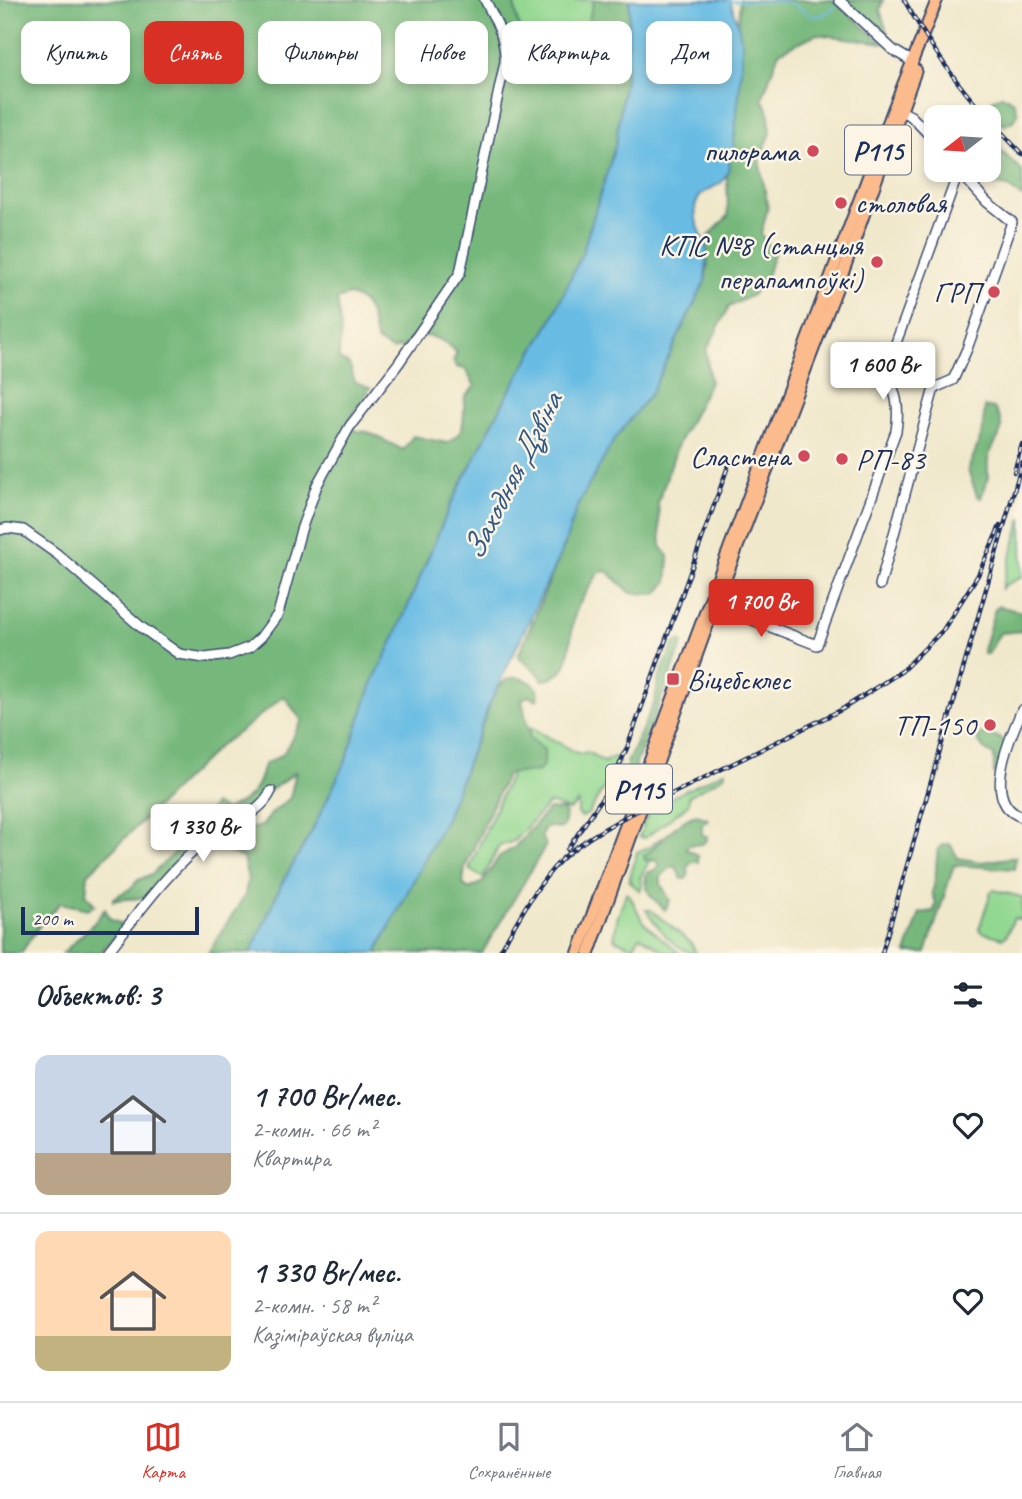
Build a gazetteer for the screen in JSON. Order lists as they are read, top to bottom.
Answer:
{
  "streets": {
    "main road": ["Р115"]
  },
  "water": ["Заходняя Дзвіна"],
  "places": {
    "other": [
      "пилорама",
      "столовая",
      "КПС №8 (станцыя перапампоўкі)",
      "ГРП",
      "Сластена",
      "РП-83",
      "ТП-150"
    ],
    "transit": ["Віцебсклес"]
  },
  "scale_bar": "200 m",
  "north": "left",
  "page": {
    "chip": [
      "Купить",
      "Снять",
      "Фильтры",
      "Новое",
      "Квартира",
      "Дом"
    ],
    "price": ["1 600 Br", "1 700 Br", "1 330 Br"],
    "scale": "200 m",
    "heading": "Объектов: 3",
    "list": [
      {
        "name": "1 700 Br/мес.",
        "note": "2-комн. · 66 m² · Квартира"
      },
      {
        "name": "1 330 Br/мес.",
        "note": "2-комн. · 58 m² · Казіміраўская вуліца"
      }
    ],
    "tabs": ["Карта", "Сохранённые", "Главная"]
  }
}
